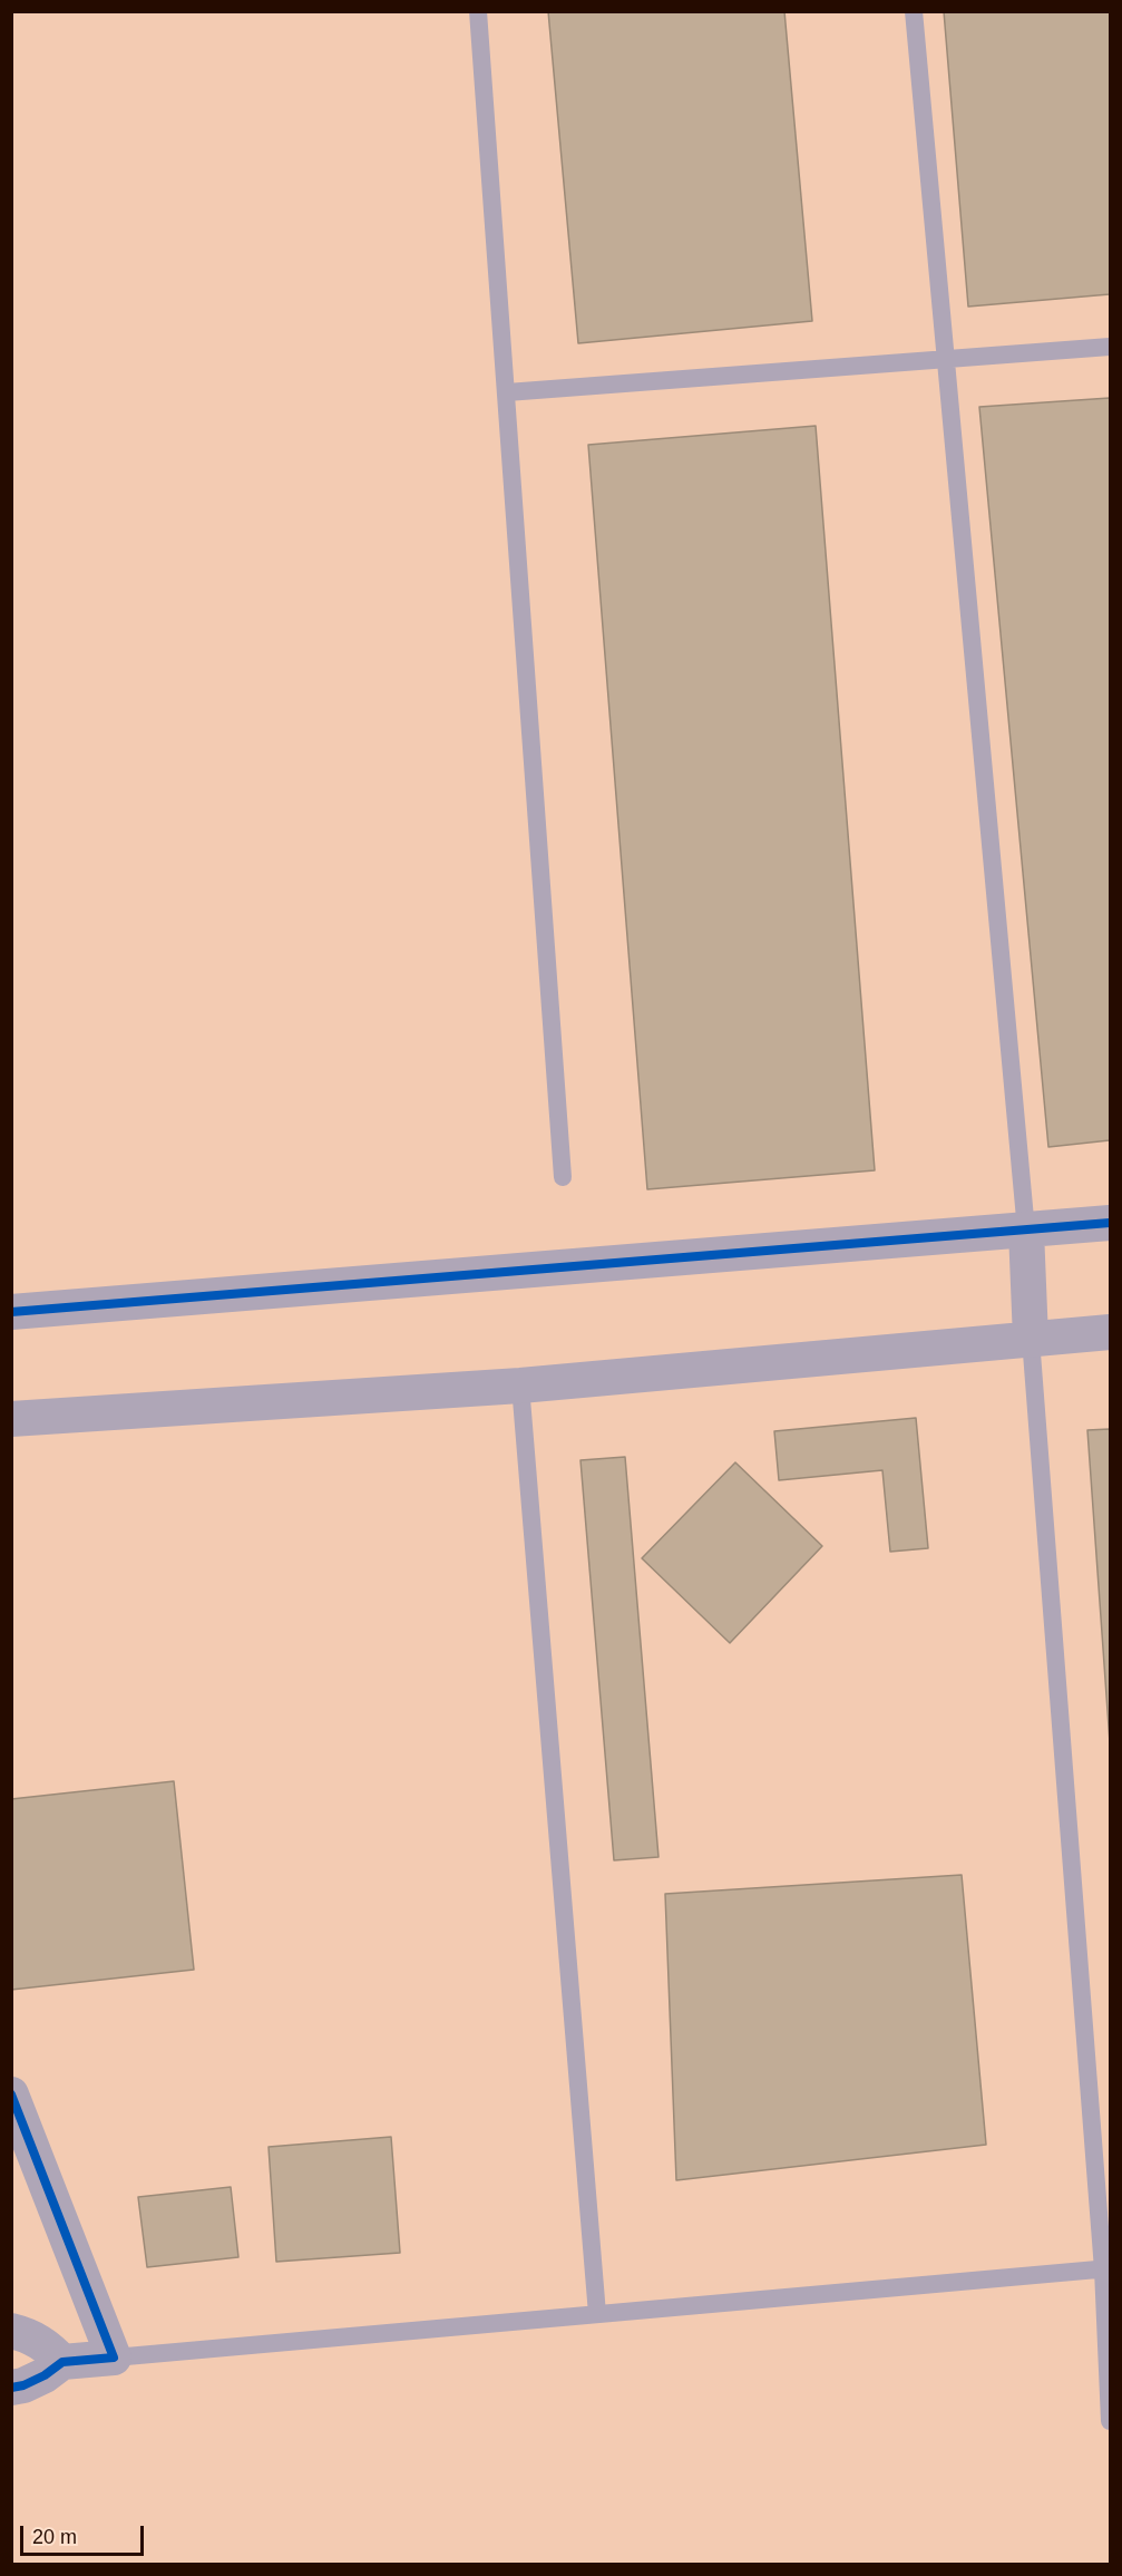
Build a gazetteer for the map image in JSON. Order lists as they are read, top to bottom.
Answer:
{
  "scale_bar": "20 m"
}
